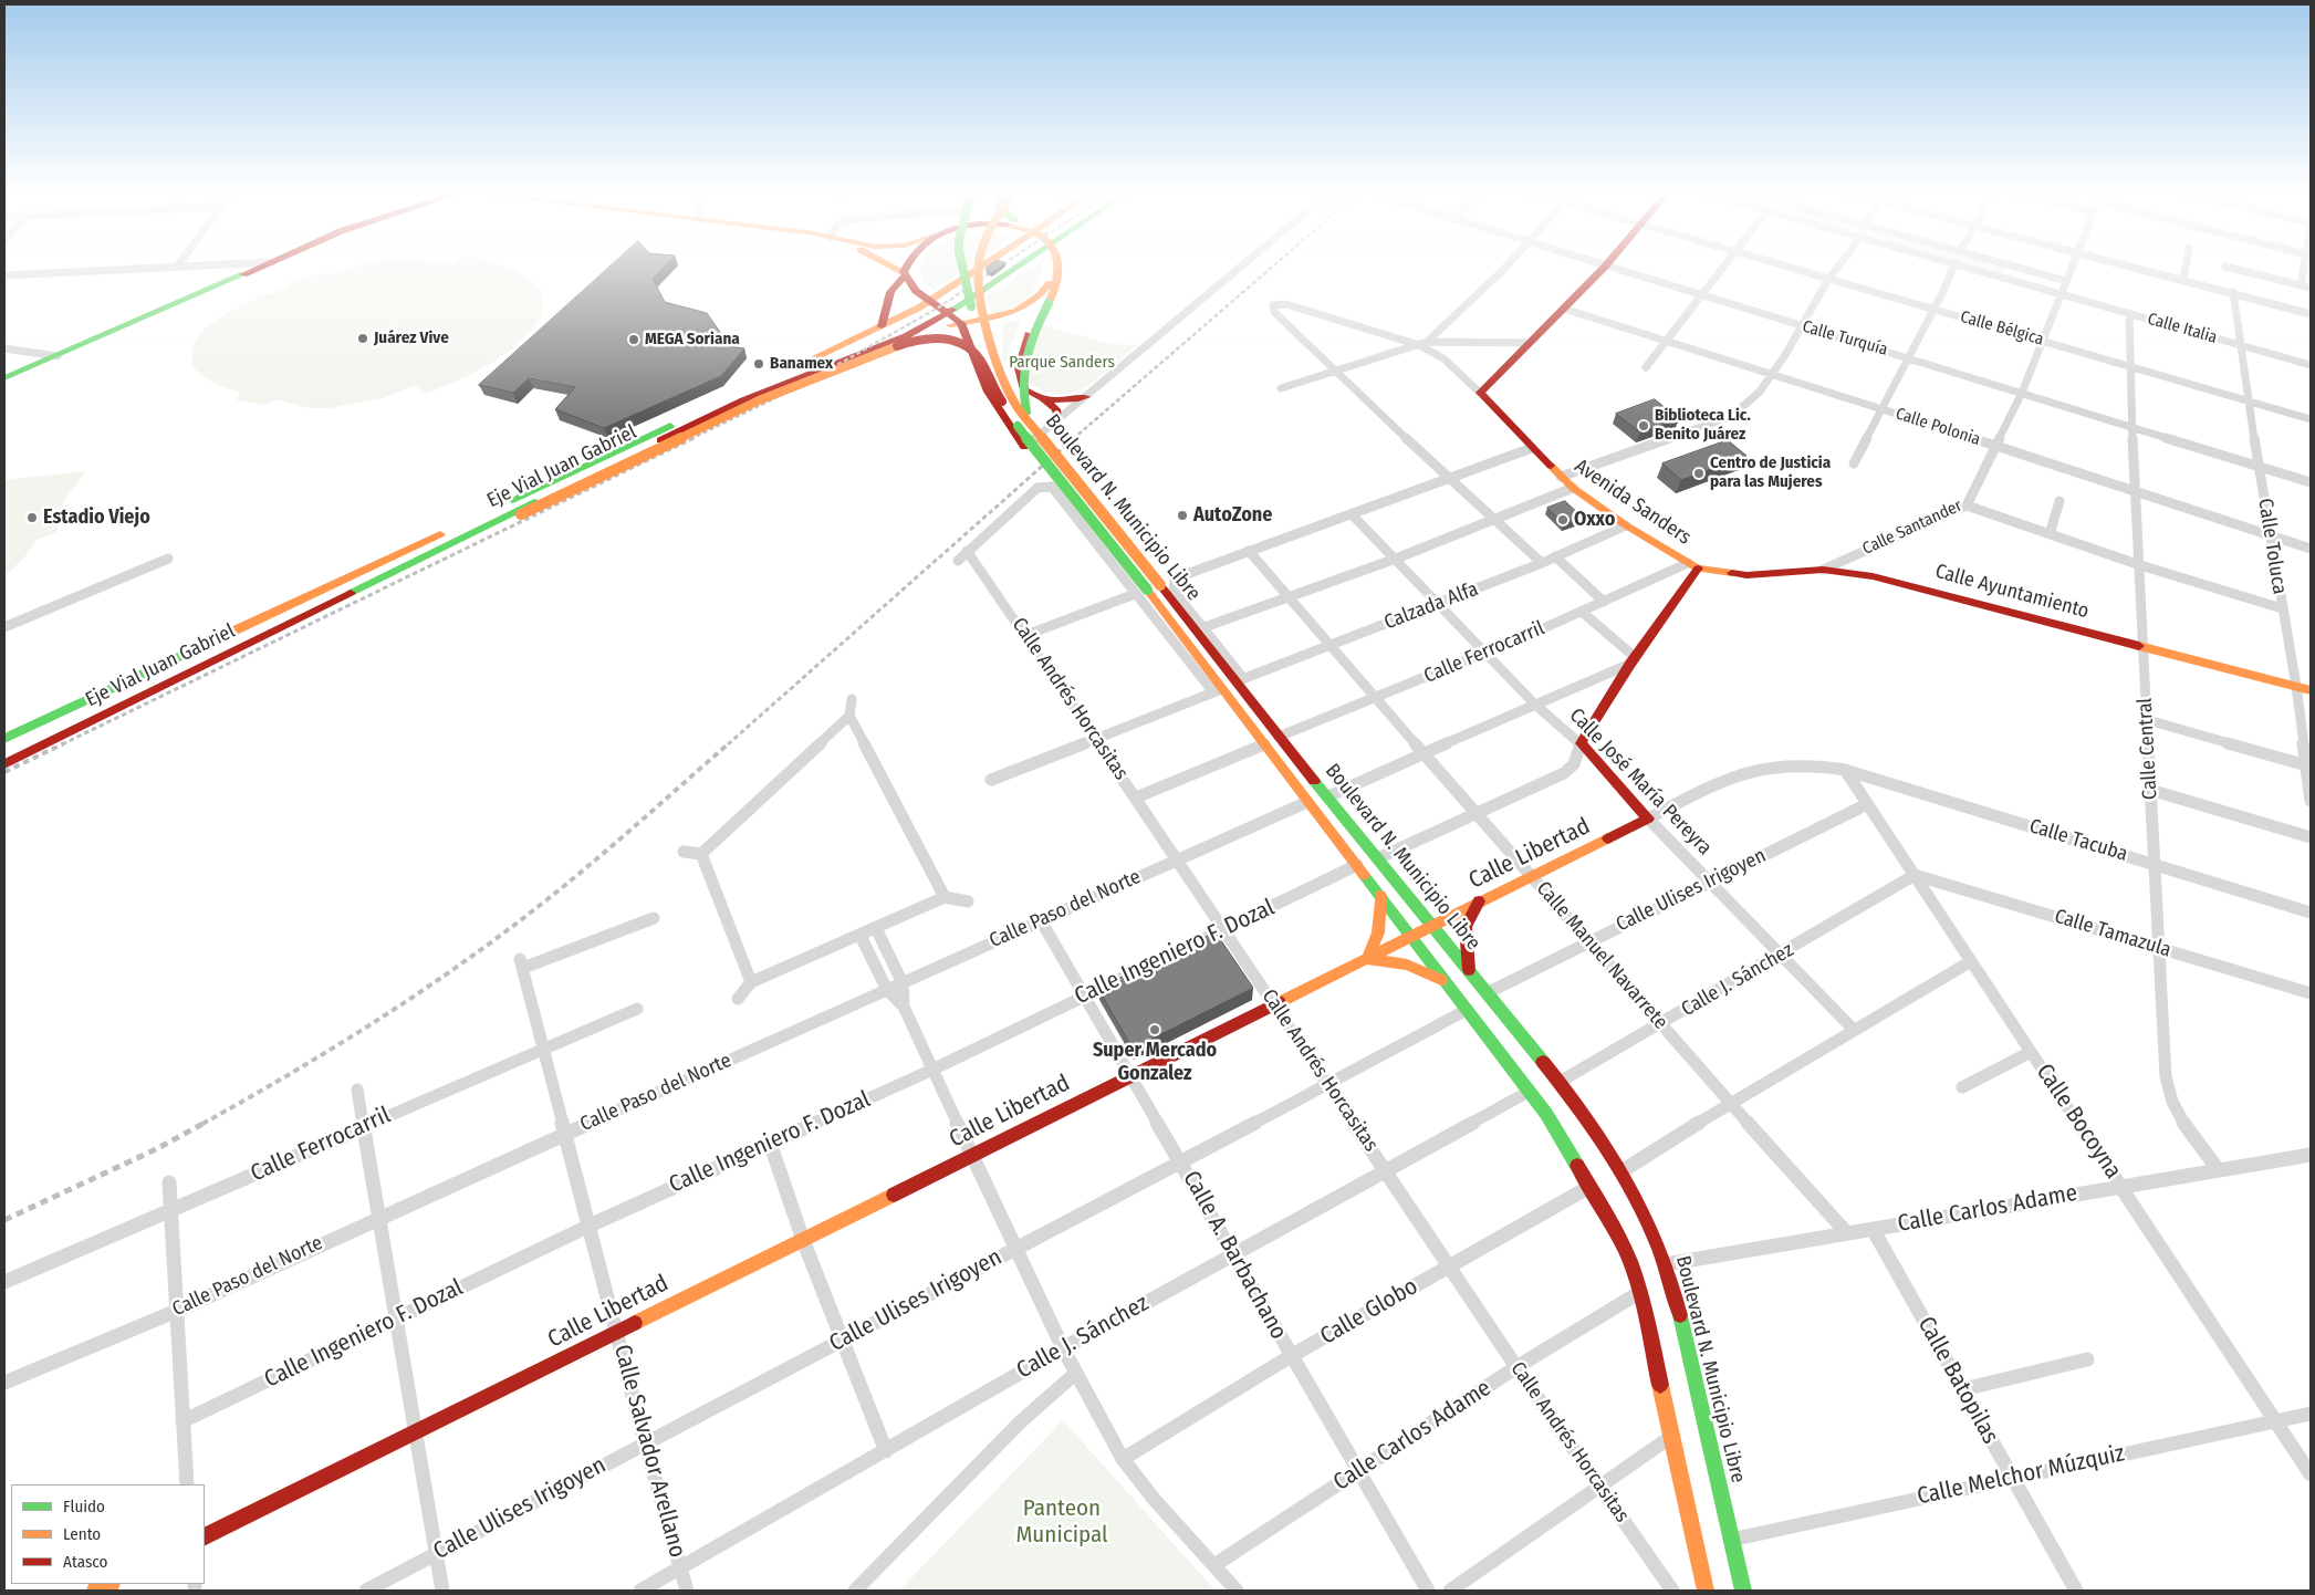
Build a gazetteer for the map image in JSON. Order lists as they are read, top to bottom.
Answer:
{
  "streets": {
    "main road": [
      "Eje Vial Juan Gabriel",
      "Avenida Sanders",
      "Boulevard N. Municipio Libre",
      "Calle Ayuntamiento",
      "Calle José María Pereyra",
      "Calle Libertad"
    ],
    "street": [
      "Calle Bélgica",
      "Calle Italia",
      "Calle Turquía",
      "Calle Polonia",
      "Calle Santander",
      "Calle Toluca",
      "Calzada Alfa",
      "Calle Ferrocarril",
      "Calle Andrés Horcasitas",
      "Calle Central",
      "Calle Tacuba",
      "Calle Ulises Irigoyen",
      "Calle Paso del Norte",
      "Calle Tamazula",
      "Calle Ingeniero F. Dozal",
      "Calle Manuel Navarrete",
      "Calle J. Sánchez",
      "Calle Bocoyna",
      "Calle Carlos Adame",
      "Calle A. Barbachano",
      "Calle Globo",
      "Calle Batopilas",
      "Calle Salvador Arellano",
      "Calle Melchor Múzquiz"
    ]
  },
  "crossings": [
    ["Calle Bélgica", "Calle Santander"],
    ["Calle Bélgica", "Calle Toluca"],
    ["Calle Bélgica", "Calle Central"],
    ["Calle Italia", "Calle Santander"],
    ["Calle Italia", "Calle Toluca"],
    ["Calle Italia", "Calle Central"],
    ["Calle Turquía", "Calle Santander"],
    ["Calle Turquía", "Calle Toluca"],
    ["Calle Turquía", "Calle Central"],
    ["Calle Polonia", "Calle Santander"],
    ["Calle Polonia", "Calle Toluca"],
    ["Calle Polonia", "Calle Central"],
    ["Avenida Sanders", "Calle Ayuntamiento"],
    ["Avenida Sanders", "Calzada Alfa"],
    ["Avenida Sanders", "Calle Ferrocarril"],
    ["Boulevard N. Municipio Libre", "Calzada Alfa"],
    ["Boulevard N. Municipio Libre", "Calle Ferrocarril"],
    ["Boulevard N. Municipio Libre", "Calle Libertad"],
    ["Boulevard N. Municipio Libre", "Calle Ulises Irigoyen"],
    ["Boulevard N. Municipio Libre", "Calle Paso del Norte"],
    ["Boulevard N. Municipio Libre", "Calle Ingeniero F. Dozal"],
    ["Boulevard N. Municipio Libre", "Calle J. Sánchez"],
    ["Boulevard N. Municipio Libre", "Calle Carlos Adame"],
    ["Boulevard N. Municipio Libre", "Calle Globo"],
    ["Boulevard N. Municipio Libre", "Calle Melchor Múzquiz"],
    ["Calle Santander", "Calle Ayuntamiento"],
    ["Calle Toluca", "Calle Ayuntamiento"],
    ["Calle Ayuntamiento", "Calle Ferrocarril"],
    ["Calle Ayuntamiento", "Calle Central"],
    ["Calzada Alfa", "Calle José María Pereyra"],
    ["Calzada Alfa", "Calle Manuel Navarrete"],
    ["Calle Ferrocarril", "Calle José María Pereyra"],
    ["Calle Ferrocarril", "Calle Manuel Navarrete"],
    ["Calle Ferrocarril", "Calle Salvador Arellano"],
    ["Calle Andrés Horcasitas", "Calle Libertad"],
    ["Calle Andrés Horcasitas", "Calle Ulises Irigoyen"],
    ["Calle Andrés Horcasitas", "Calle Paso del Norte"],
    ["Calle Andrés Horcasitas", "Calle Ingeniero F. Dozal"],
    ["Calle Andrés Horcasitas", "Calle J. Sánchez"],
    ["Calle Andrés Horcasitas", "Calle Carlos Adame"],
    ["Calle Andrés Horcasitas", "Calle Globo"],
    ["Calle Central", "Calle Tacuba"],
    ["Calle Central", "Calle Tamazula"],
    ["Calle Central", "Calle Carlos Adame"],
    ["Calle José María Pereyra", "Calle Libertad"],
    ["Calle José María Pereyra", "Calle Ulises Irigoyen"],
    ["Calle José María Pereyra", "Calle J. Sánchez"],
    ["Calle Tacuba", "Calle Libertad"],
    ["Calle Tacuba", "Calle Bocoyna"],
    ["Calle Libertad", "Calle Manuel Navarrete"],
    ["Calle Libertad", "Calle Bocoyna"],
    ["Calle Libertad", "Calle A. Barbachano"],
    ["Calle Libertad", "Calle Salvador Arellano"],
    ["Calle Ulises Irigoyen", "Calle Manuel Navarrete"],
    ["Calle Ulises Irigoyen", "Calle Bocoyna"],
    ["Calle Ulises Irigoyen", "Calle A. Barbachano"],
    ["Calle Ulises Irigoyen", "Calle Salvador Arellano"],
    ["Calle Paso del Norte", "Calle A. Barbachano"],
    ["Calle Paso del Norte", "Calle Salvador Arellano"],
    ["Calle Tamazula", "Calle J. Sánchez"],
    ["Calle Tamazula", "Calle Bocoyna"],
    ["Calle Ingeniero F. Dozal", "Calle A. Barbachano"],
    ["Calle Ingeniero F. Dozal", "Calle Salvador Arellano"],
    ["Calle Manuel Navarrete", "Calle J. Sánchez"],
    ["Calle Manuel Navarrete", "Calle Carlos Adame"],
    ["Calle J. Sánchez", "Calle Bocoyna"],
    ["Calle J. Sánchez", "Calle A. Barbachano"],
    ["Calle J. Sánchez", "Calle Salvador Arellano"],
    ["Calle Bocoyna", "Calle Carlos Adame"],
    ["Calle Bocoyna", "Calle Melchor Múzquiz"],
    ["Calle Carlos Adame", "Calle A. Barbachano"],
    ["Calle Carlos Adame", "Calle Batopilas"],
    ["Calle A. Barbachano", "Calle Globo"],
    ["Calle Batopilas", "Calle Melchor Múzquiz"]
  ],
  "parks": ["Parque Sanders", "Panteon Municipal"],
  "places": [
    "Juárez Vive",
    "MEGA Soriana",
    "Banamex",
    "Biblioteca Lic. Benito Juárez",
    "Centro de Justicia para las Mujeres",
    "AutoZone",
    "Estadio Viejo",
    "Oxxo",
    "Super Mercado Gonzalez"
  ],
  "legend": ["Fluido", "Lento", "Atasco"]
}
